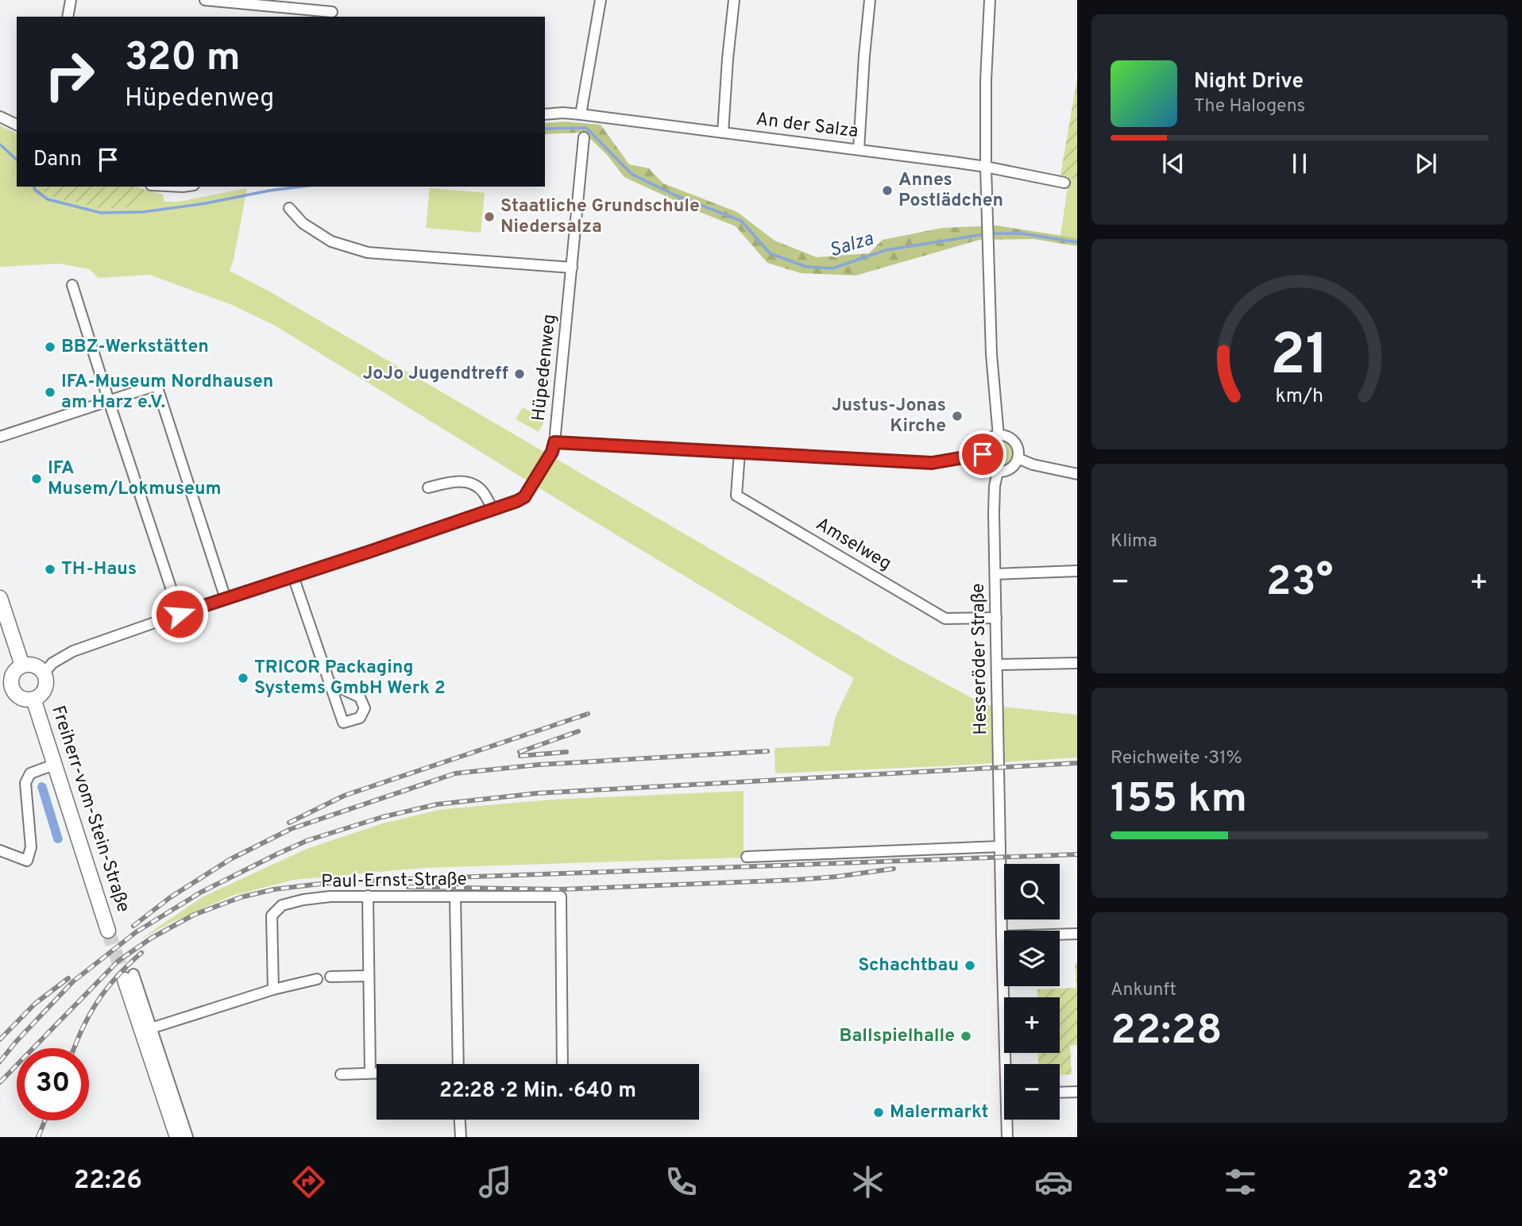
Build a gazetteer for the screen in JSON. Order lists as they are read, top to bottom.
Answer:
{
  "streets": {
    "main road": ["Freiherr-vom-Stein-Straße"],
    "street": [
      "An der Salza",
      "Hüpedenweg",
      "Amselweg",
      "Hesseröder Straße",
      "Paul-Ernst-Straße"
    ]
  },
  "crossings": [
    ["Hüpedenweg", "Amselweg"],
    ["Hüpedenweg", "Hesseröder Straße"],
    ["Amselweg", "Hesseröder Straße"]
  ],
  "water": ["Salza"],
  "places": [
    "Annes Postlädchen",
    "Staatliche Grundschule Niedersalza",
    "BBZ-Werkstätten",
    "JoJo Jugendtreff",
    "IFA-Museum Nordhausen am Harz e.V.",
    "Justus-Jonas Kirche",
    "IFA Musem/Lokmuseum",
    "TH-Haus",
    "TRICOR Packaging Systems GmbH Werk 2",
    "Schachtbau",
    "Ballspielhalle",
    "Malermarkt"
  ],
  "page": {
    "turn": ["320 m", "Hüpedenweg"],
    "song": ["Night Drive", "The Halogens"],
    "then": "Dann",
    "tile": [
      "Klima",
      ["Reichweite · 31%", "155 km"],
      ["Ankunft", "22:28"]
    ],
    "heat": ["−", "23°", "+"],
    "map_buttons": ["+", "−"],
    "limit": "30",
    "trip": "22:28 · 2 Min. · 640 m",
    "tabs": ["22:26", "23°"],
    "gauge": ["21", "km/h"]
  }
}
